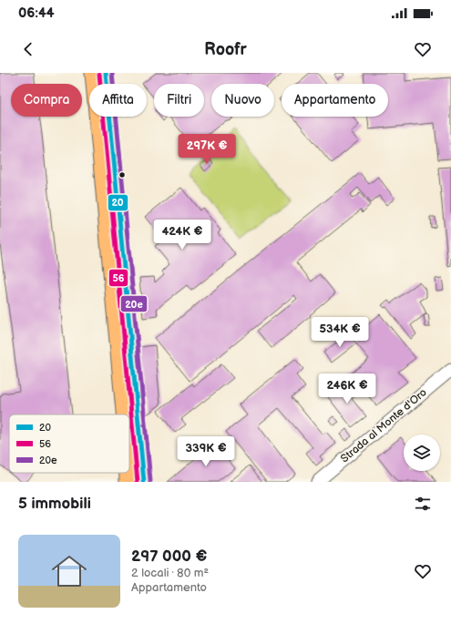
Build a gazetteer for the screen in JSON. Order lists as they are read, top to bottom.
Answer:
{
  "streets": {
    "street": ["Strada al Monte d'Oro"]
  },
  "lines": ["transit line 20", "transit line 20e", "transit line 56"],
  "legend": ["20", "56", "20e"],
  "page": {
    "status": "06:44",
    "header": "Roofr",
    "chip": [
      "Compra",
      "Affitta",
      "Filtri",
      "Nuovo",
      "Appartamento"
    ],
    "price": [
      "297K €",
      "424K €",
      "534K €",
      "246K €",
      "339K €"
    ],
    "heading": "5 immobili",
    "list": [
      {
        "name": "297 000 €",
        "note": "2 locali · 80 m² · Appartamento"
      }
    ]
  }
}
